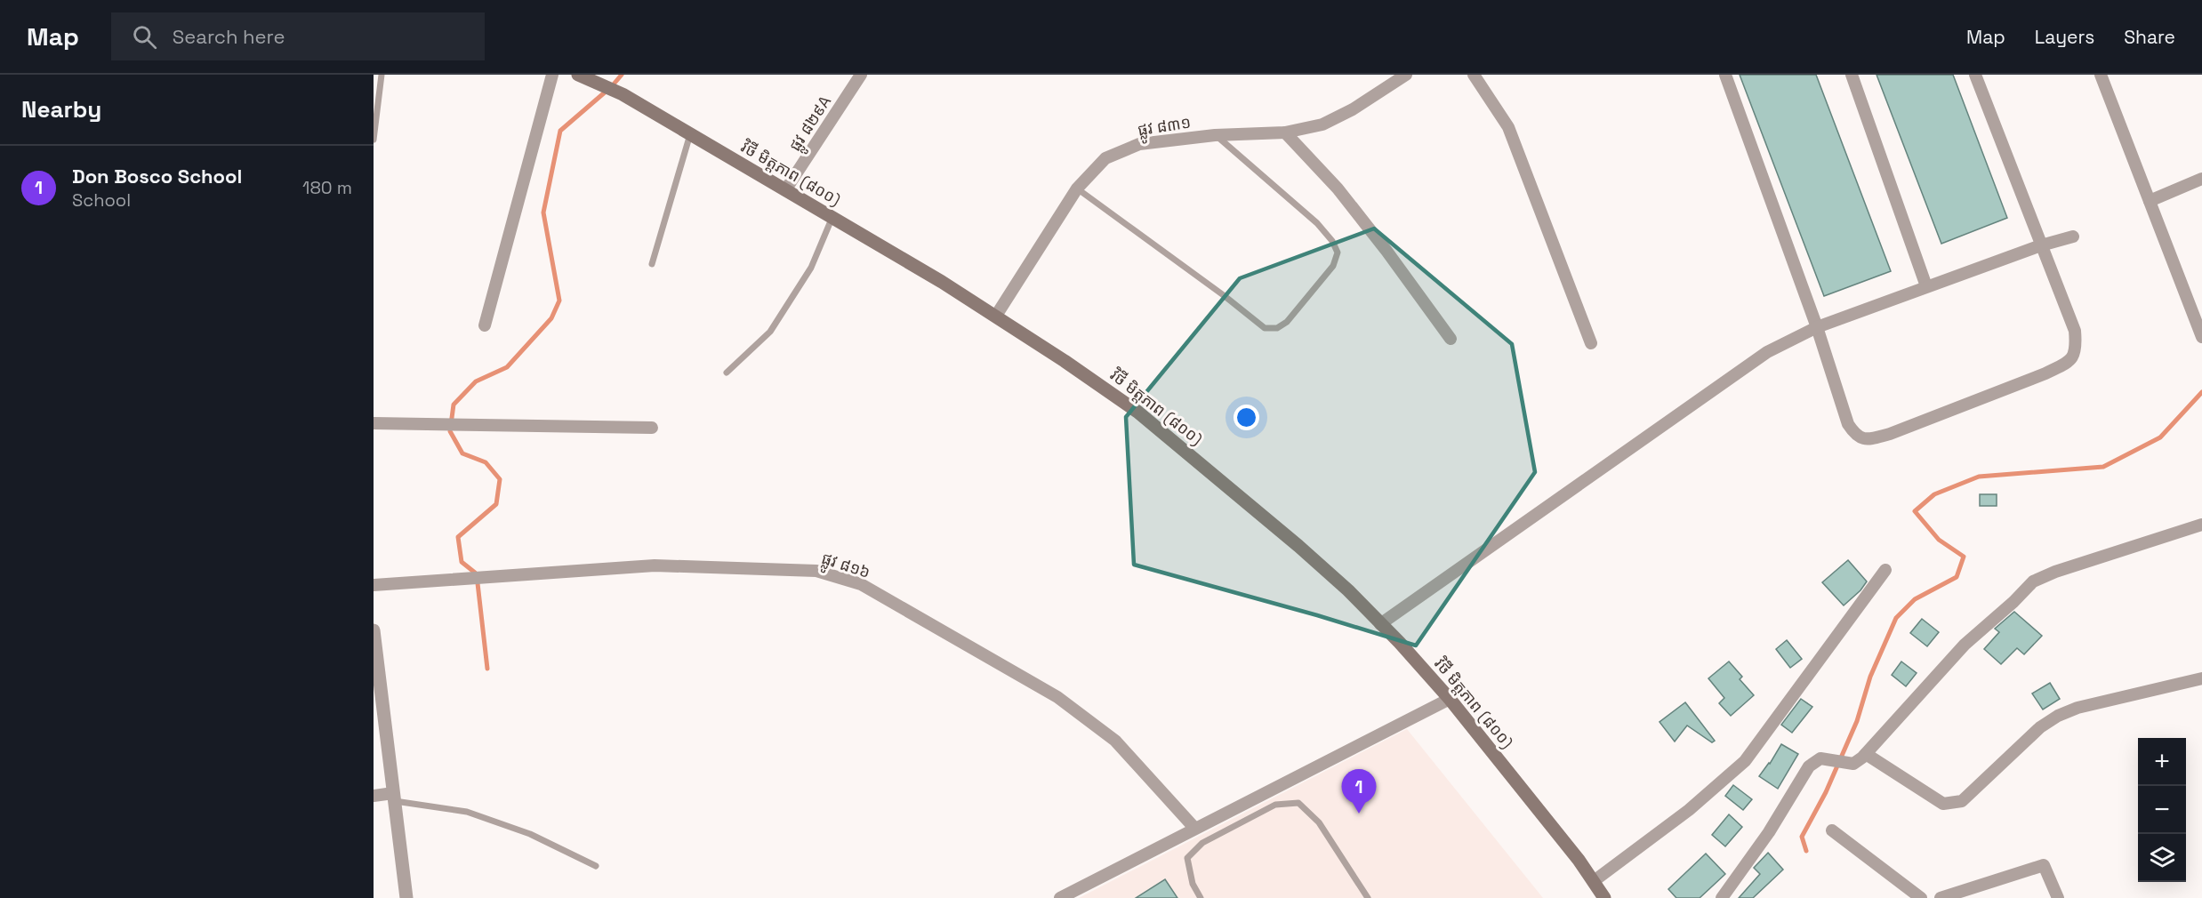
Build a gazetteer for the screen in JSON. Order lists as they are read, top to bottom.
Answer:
{
  "streets": {
    "main road": ["វិថី មិត្តភាព (៨០០)"],
    "street": ["ផ្លូវ ៨២៩A", "ផ្លូវ ៨៣១", "ផ្លូវ ៨១៦"]
  },
  "crossings": [
    ["ផ្លូវ ៨២៩A", "វិថី មិត្តភាព (៨០០)"],
    ["ផ្លូវ ៨៣១", "វិថី មិត្តភាព (៨០០)"]
  ],
  "page": {
    "header": "Map",
    "search": "Search here",
    "nav": ["Map", "Layers", "Share"],
    "heading": "Nearby",
    "list": [
      {
        "mark": "1",
        "name": "Don Bosco School",
        "note": "School",
        "value": "180 m"
      }
    ],
    "map_buttons": ["+", "−"],
    "pins": "1"
  }
}
